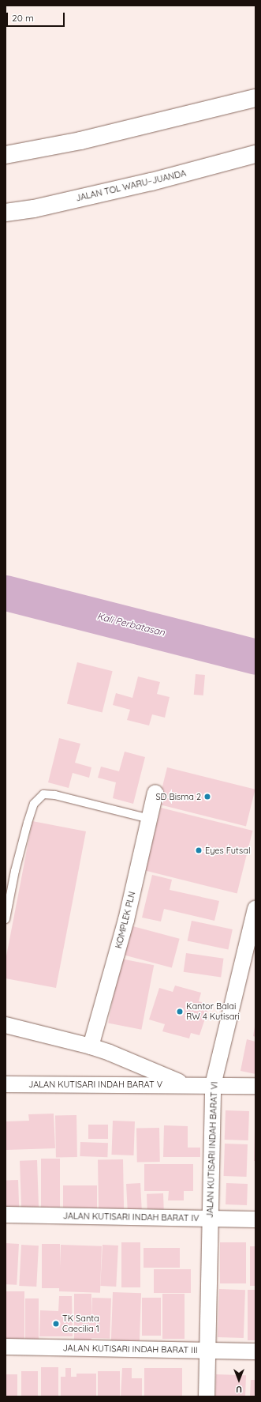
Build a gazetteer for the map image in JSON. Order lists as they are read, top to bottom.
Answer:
{
  "streets": {
    "highway": ["JALAN TOL WARU–JUANDA"],
    "street": [
      "KOMPLEK PLN",
      "JALAN KUTISARI INDAH BARAT V",
      "JALAN KUTISARI INDAH BARAT VI",
      "JALAN KUTISARI INDAH BARAT IV",
      "JALAN KUTISARI INDAH BARAT III"
    ]
  },
  "crossings": [
    ["KOMPLEK PLN", "JALAN KUTISARI INDAH BARAT V"],
    ["JALAN KUTISARI INDAH BARAT V", "JALAN KUTISARI INDAH BARAT VI"],
    ["JALAN KUTISARI INDAH BARAT VI", "JALAN KUTISARI INDAH BARAT IV"],
    ["JALAN KUTISARI INDAH BARAT VI", "JALAN KUTISARI INDAH BARAT III"]
  ],
  "water": ["Kali Perbatasan"],
  "places": [
    "SD Bisma 2",
    "Eyes Futsal",
    "Kantor Balai RW 4 Kutisari",
    "TK Santa Caecilia 1"
  ],
  "scale_bar": "20 m",
  "north": "bottom"
}
